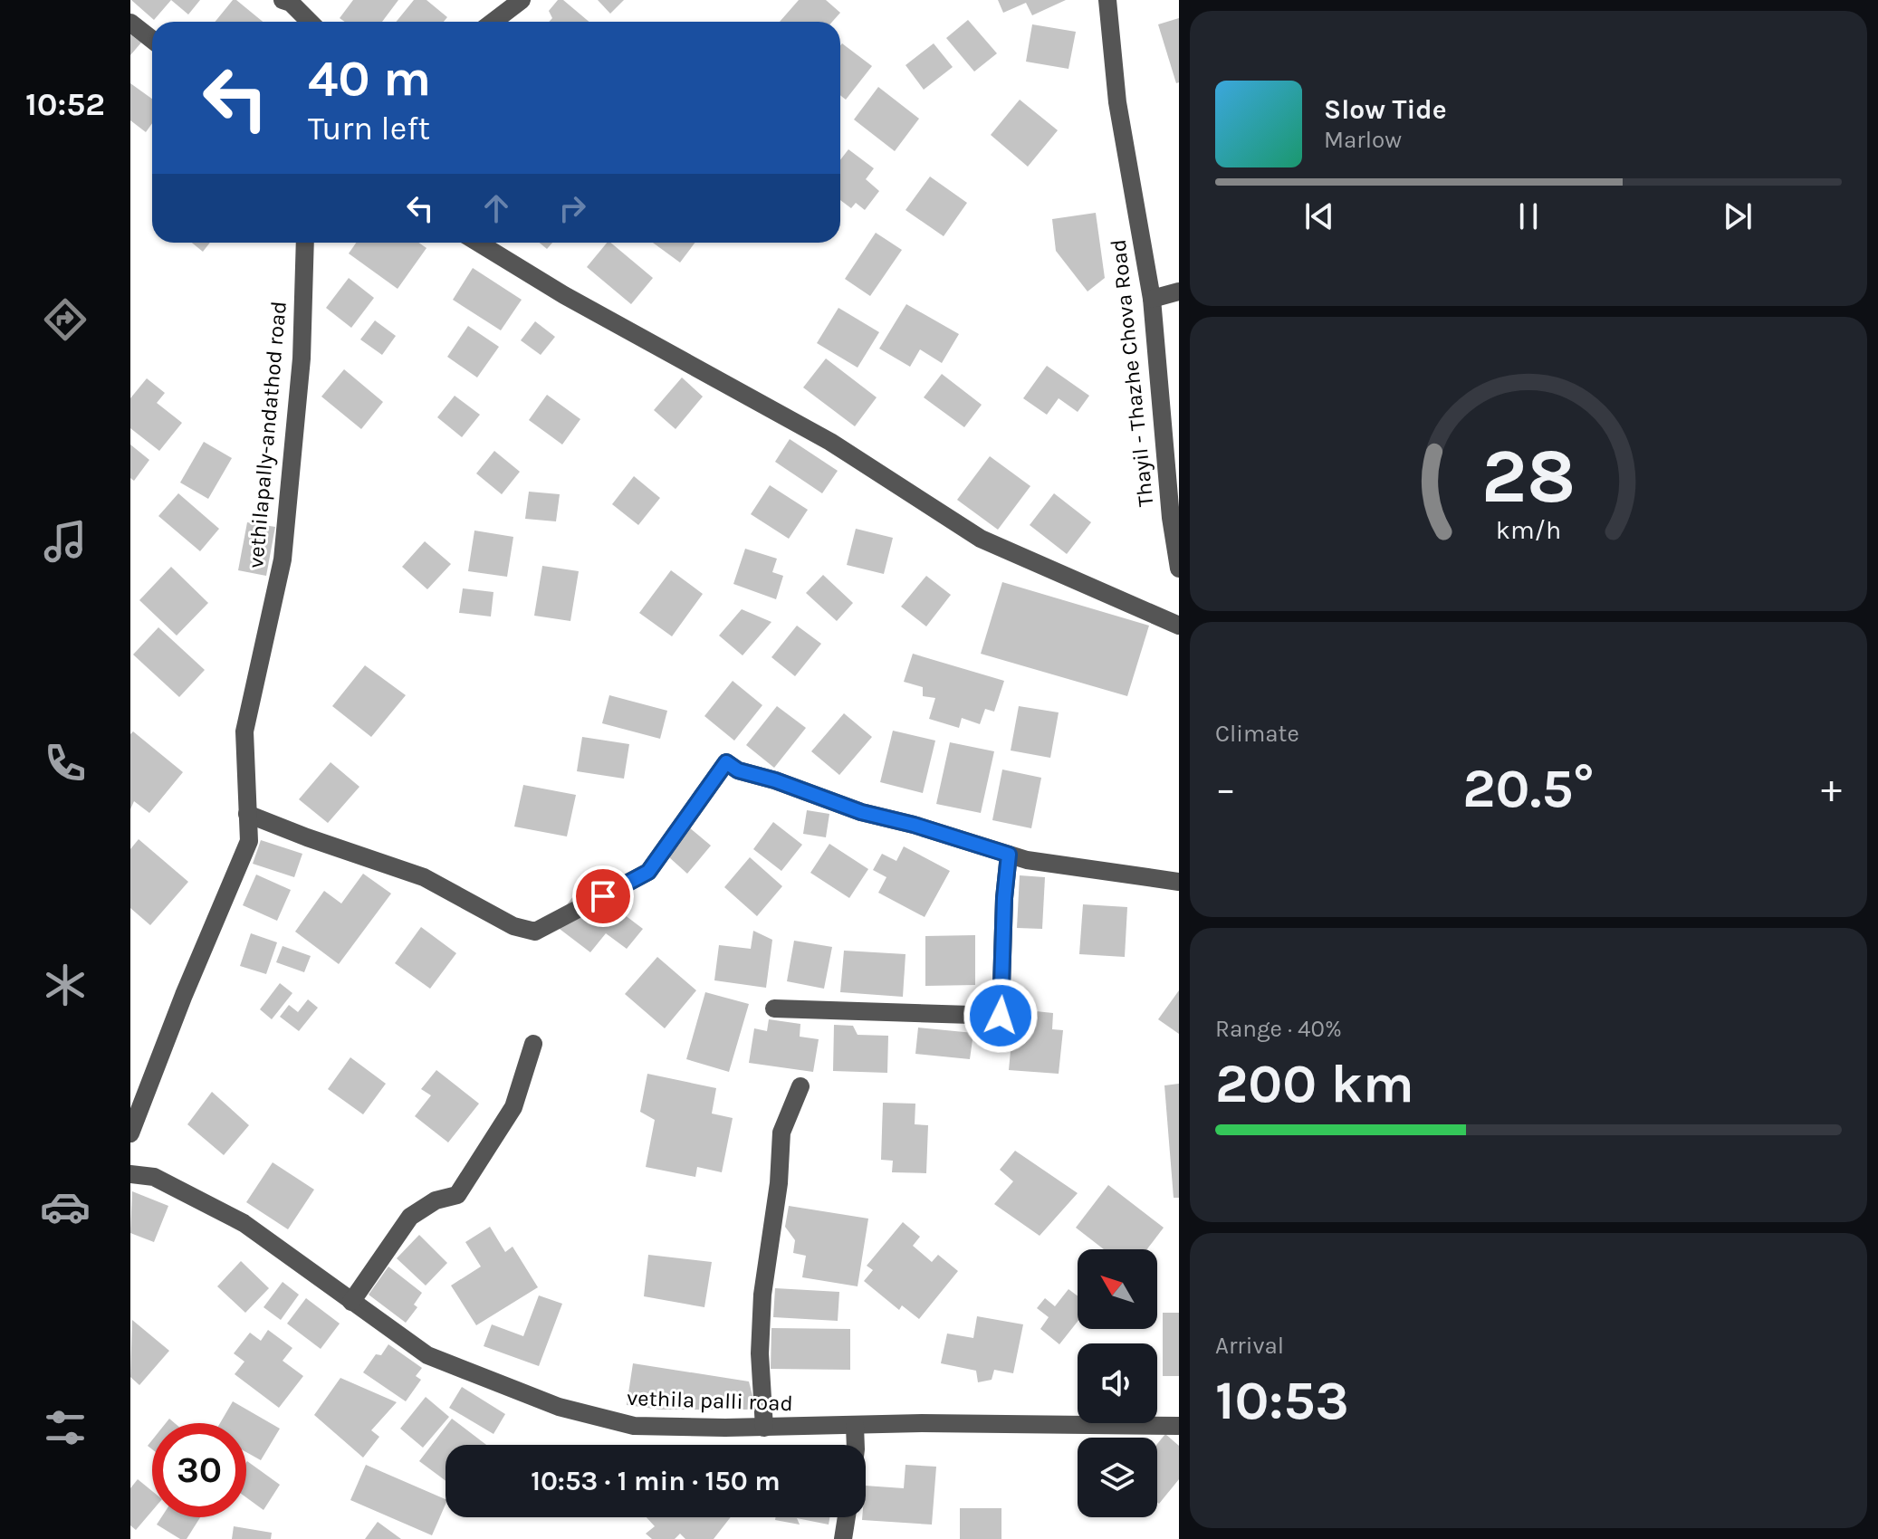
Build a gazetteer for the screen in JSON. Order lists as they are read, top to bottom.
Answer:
{
  "streets": {
    "street": ["Thayil - Thazhe Chova Road", "vethilapally-andathod road", "vethila palli road"]
  },
  "north": "top left",
  "page": {
    "tabs": "10:52",
    "turn": ["40 m", "Turn left"],
    "song": ["Slow Tide", "Marlow"],
    "tile": [
      "Climate",
      ["Range · 40%", "200 km"],
      ["Arrival", "10:53"]
    ],
    "heat": ["−", "20.5°", "+"],
    "limit": "30",
    "trip": "10:53 · 1 min · 150 m",
    "gauge": ["28", "km/h"]
  }
}
